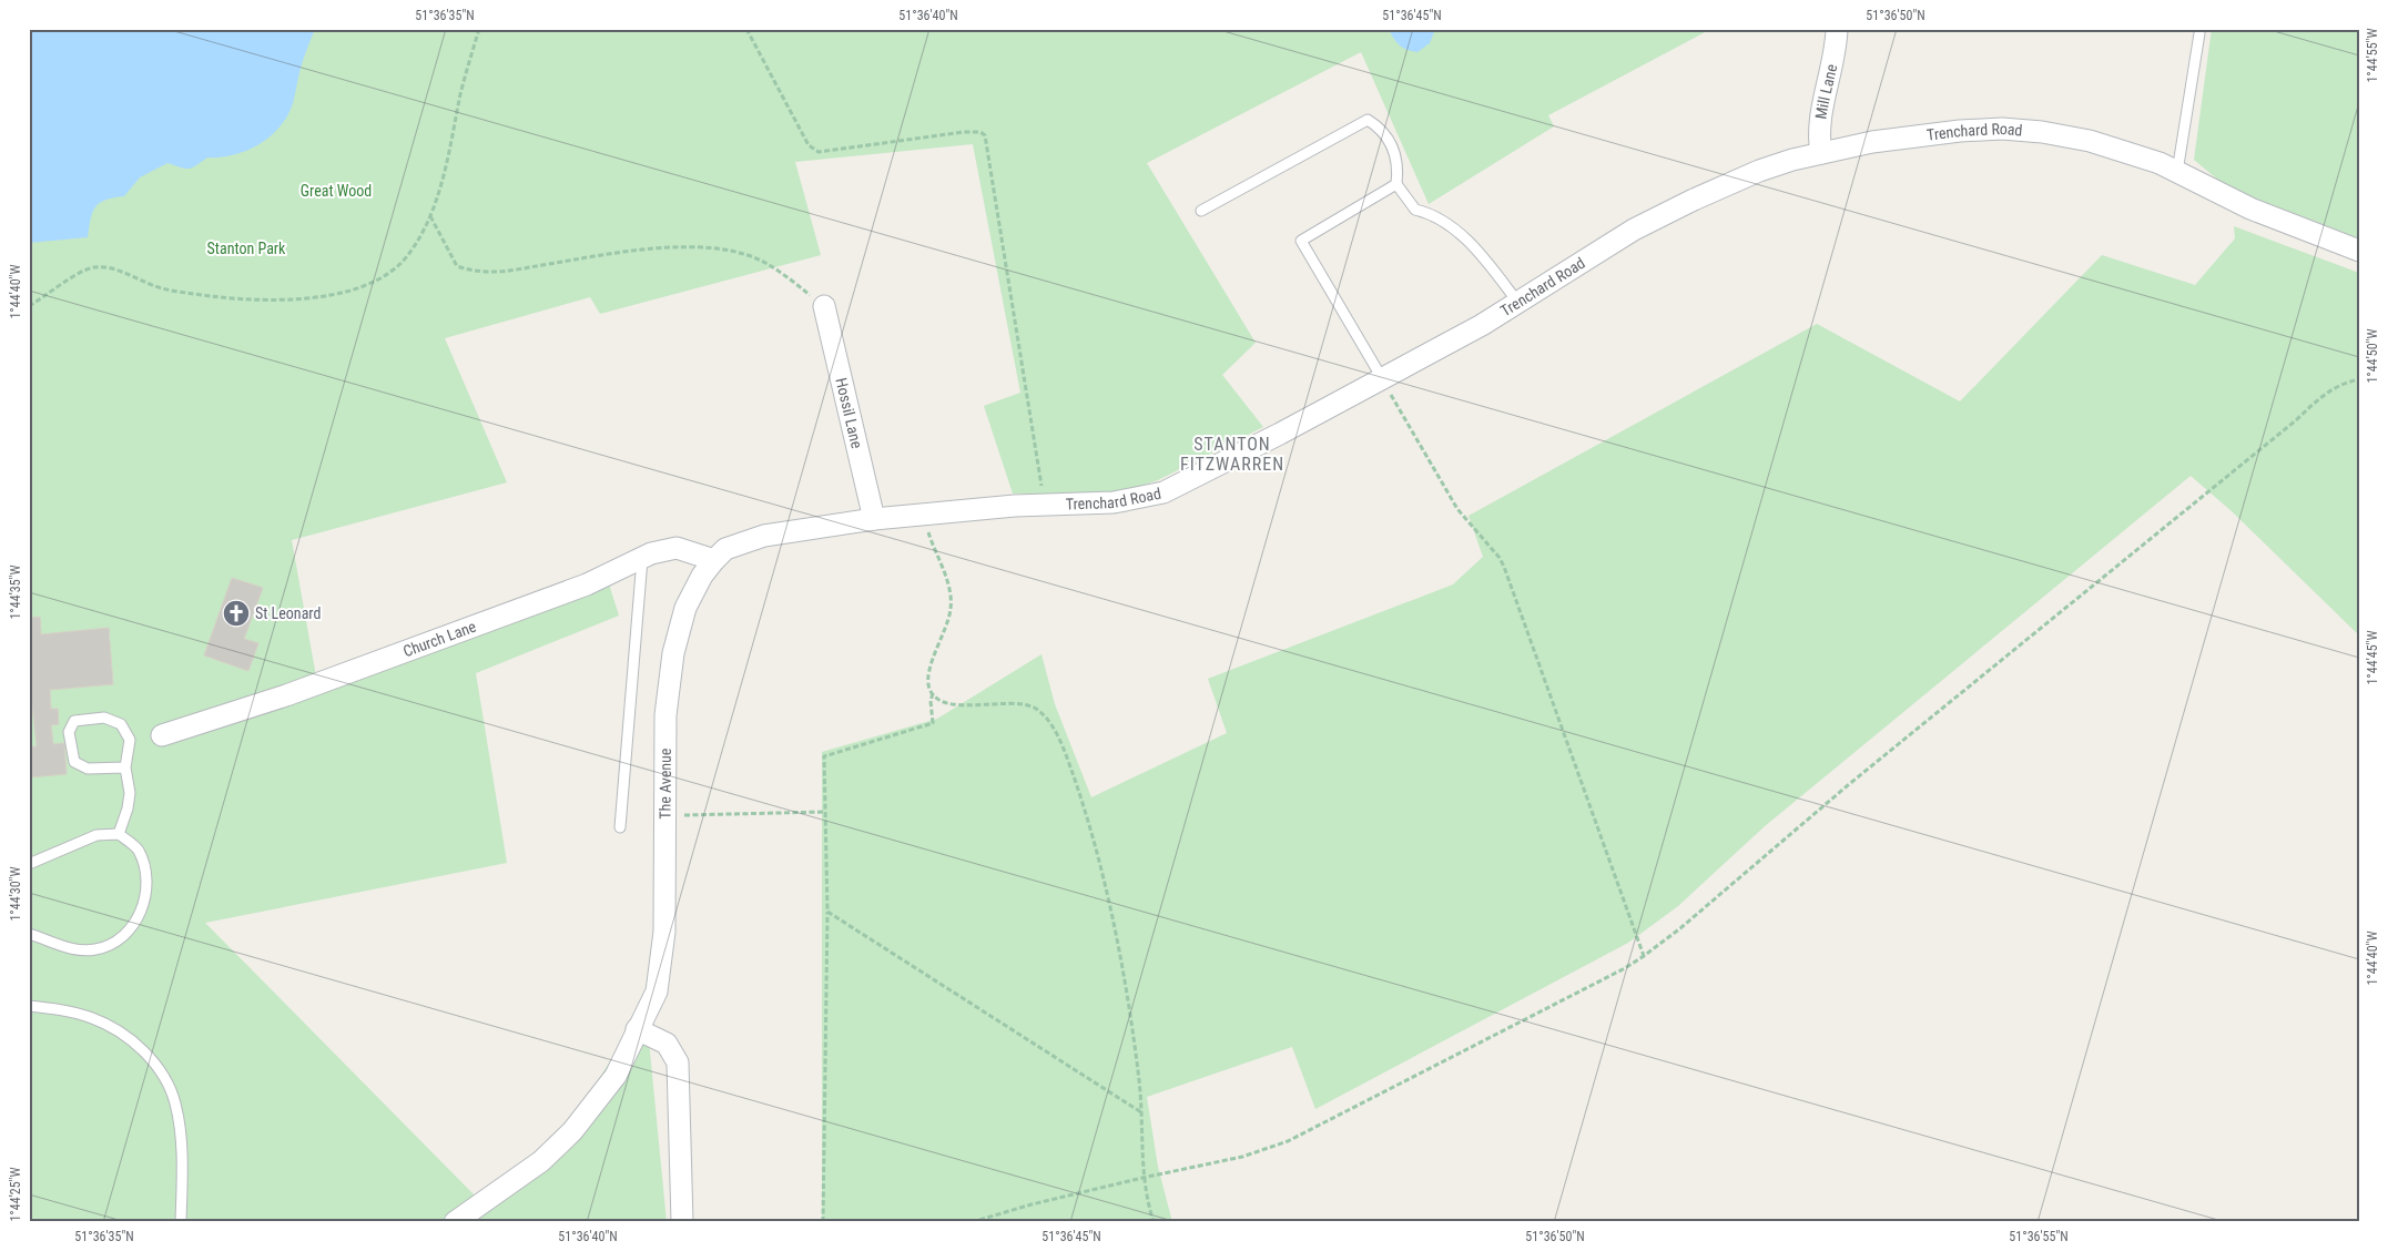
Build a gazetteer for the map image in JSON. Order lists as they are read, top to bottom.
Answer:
{
  "streets": {
    "street": [
      "Mill Lane",
      "Trenchard Road",
      "Hossil Lane",
      "Church Lane",
      "The Avenue"
    ]
  },
  "crossings": [
    ["Mill Lane", "Trenchard Road"],
    ["Trenchard Road", "Hossil Lane"],
    ["Trenchard Road", "Church Lane"],
    ["Trenchard Road", "The Avenue"],
    ["Church Lane", "The Avenue"]
  ],
  "districts": ["STANTON FITZWARREN"],
  "parks": ["Great Wood", "Stanton Park"],
  "places": {
    "church": ["St Leonard"]
  },
  "coordinates": [
    "51°36'35\"N",
    "51°36'40\"N",
    "51°36'45\"N",
    "51°36'50\"N",
    "1°44'55\"W",
    "1°44'40\"W",
    "1°44'50\"W",
    "1°44'35\"W",
    "1°44'45\"W",
    "1°44'30\"W",
    "1°44'25\"W",
    "51°36'55\"N"
  ]
}
